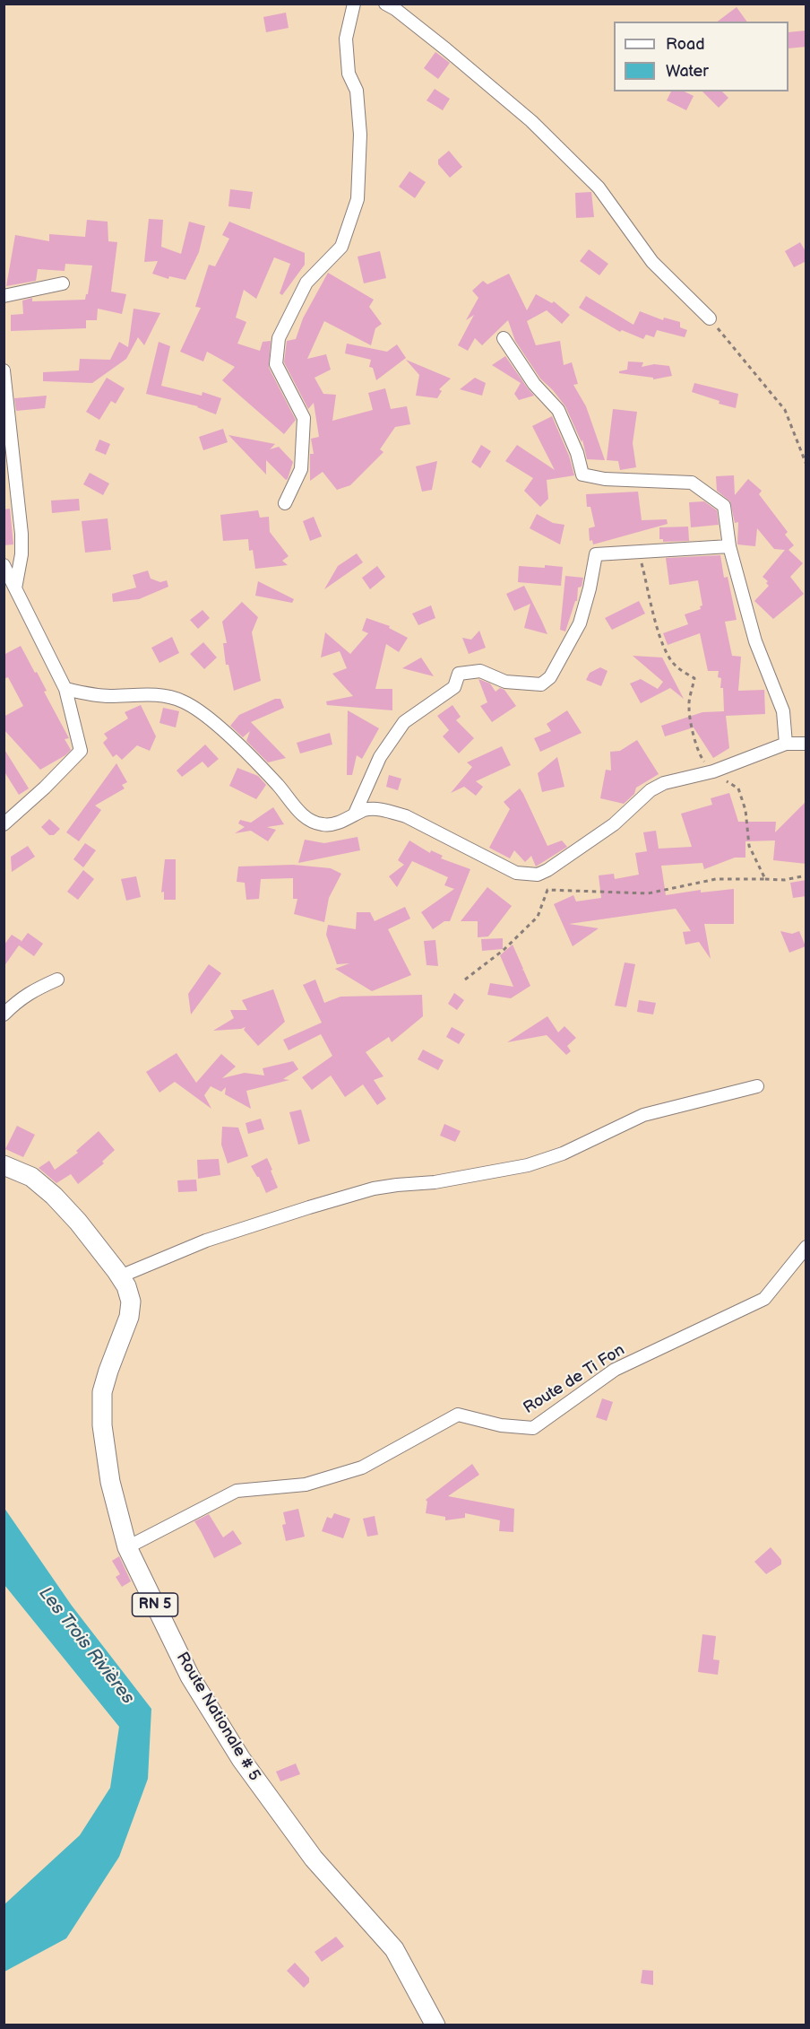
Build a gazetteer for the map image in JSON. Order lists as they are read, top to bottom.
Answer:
{
  "streets": {
    "main road": ["RN 5", "Route Nationale # 5"],
    "street": ["Route de Ti Fon"]
  },
  "crossings": [
    ["Route de Ti Fon", "Route Nationale # 5"]
  ],
  "water": ["Les Trois Rivières"],
  "legend": ["Road", "Water"]
}
